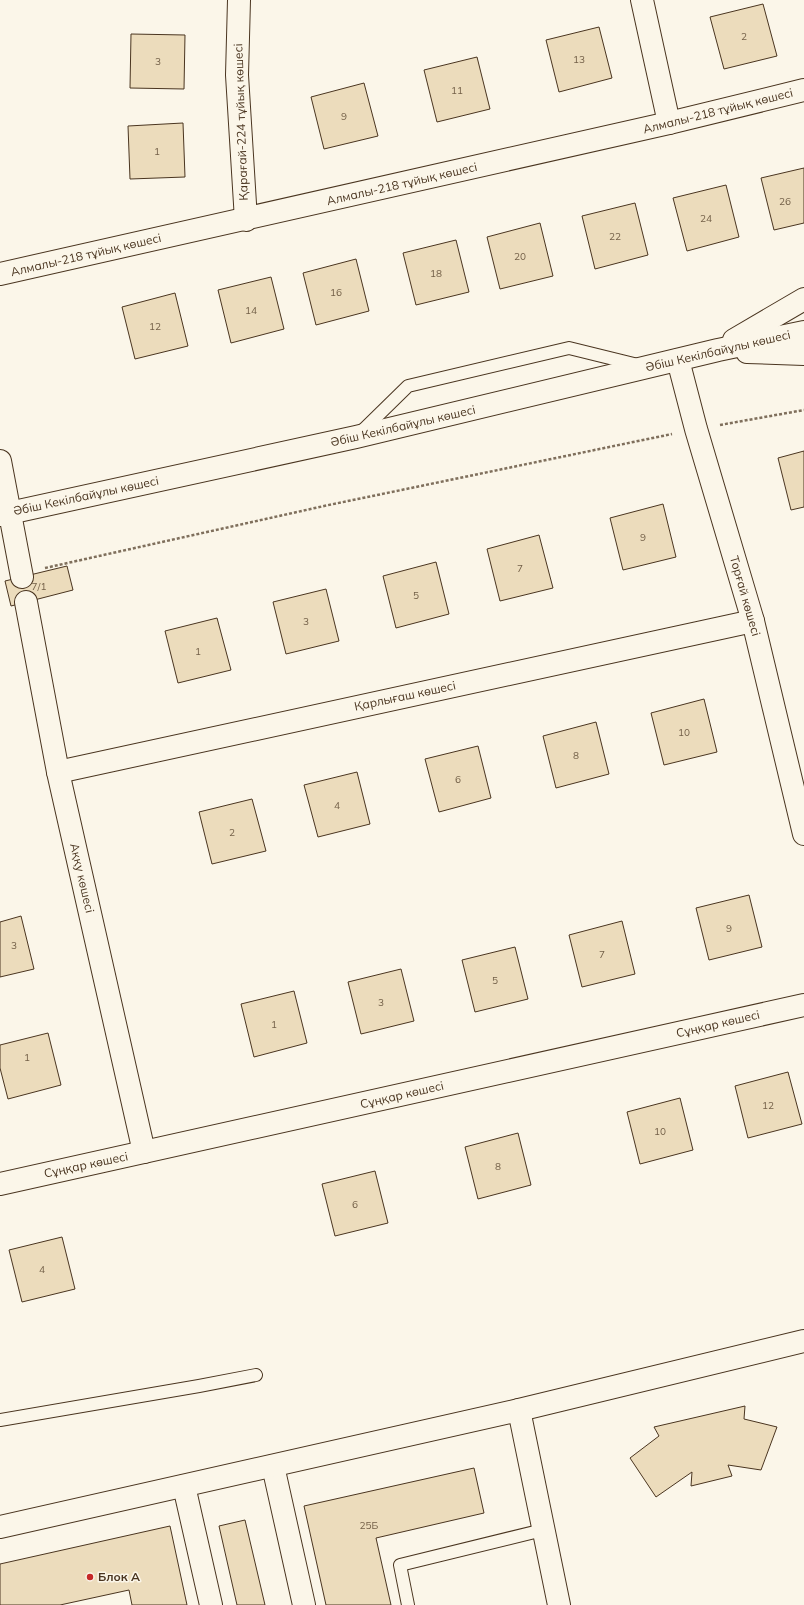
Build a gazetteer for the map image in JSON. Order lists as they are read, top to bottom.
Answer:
{
  "streets": {
    "street": [
      "Алмалы-218 тұйық көшесі",
      "Қарағай-224 тұйық көшесі",
      "Әбіш Кекілбайұлы көшесі",
      "Торғай көшесі",
      "Қарлығаш көшесі",
      "Аққу көшесі",
      "Сұңқар көшесі"
    ]
  },
  "crossings": [
    ["Алмалы-218 тұйық көшесі", "Қарағай-224 тұйық көшесі"],
    ["Әбіш Кекілбайұлы көшесі", "Торғай көшесі"],
    ["Торғай көшесі", "Қарлығаш көшесі"],
    ["Қарлығаш көшесі", "Аққу көшесі"],
    ["Аққу көшесі", "Сұңқар көшесі"]
  ],
  "places": ["Блок А"],
  "house_numbers": [
    "2",
    "13",
    "3",
    "11",
    "9",
    "1",
    "26",
    "24",
    "22",
    "20",
    "18",
    "16",
    "14",
    "12",
    "9",
    "7",
    "7/1",
    "5",
    "3",
    "1",
    "10",
    "8",
    "6",
    "4",
    "2",
    "9",
    "3",
    "7",
    "5",
    "3",
    "1",
    "1",
    "12",
    "10",
    "8",
    "6",
    "4",
    "25Б"
  ]
}
